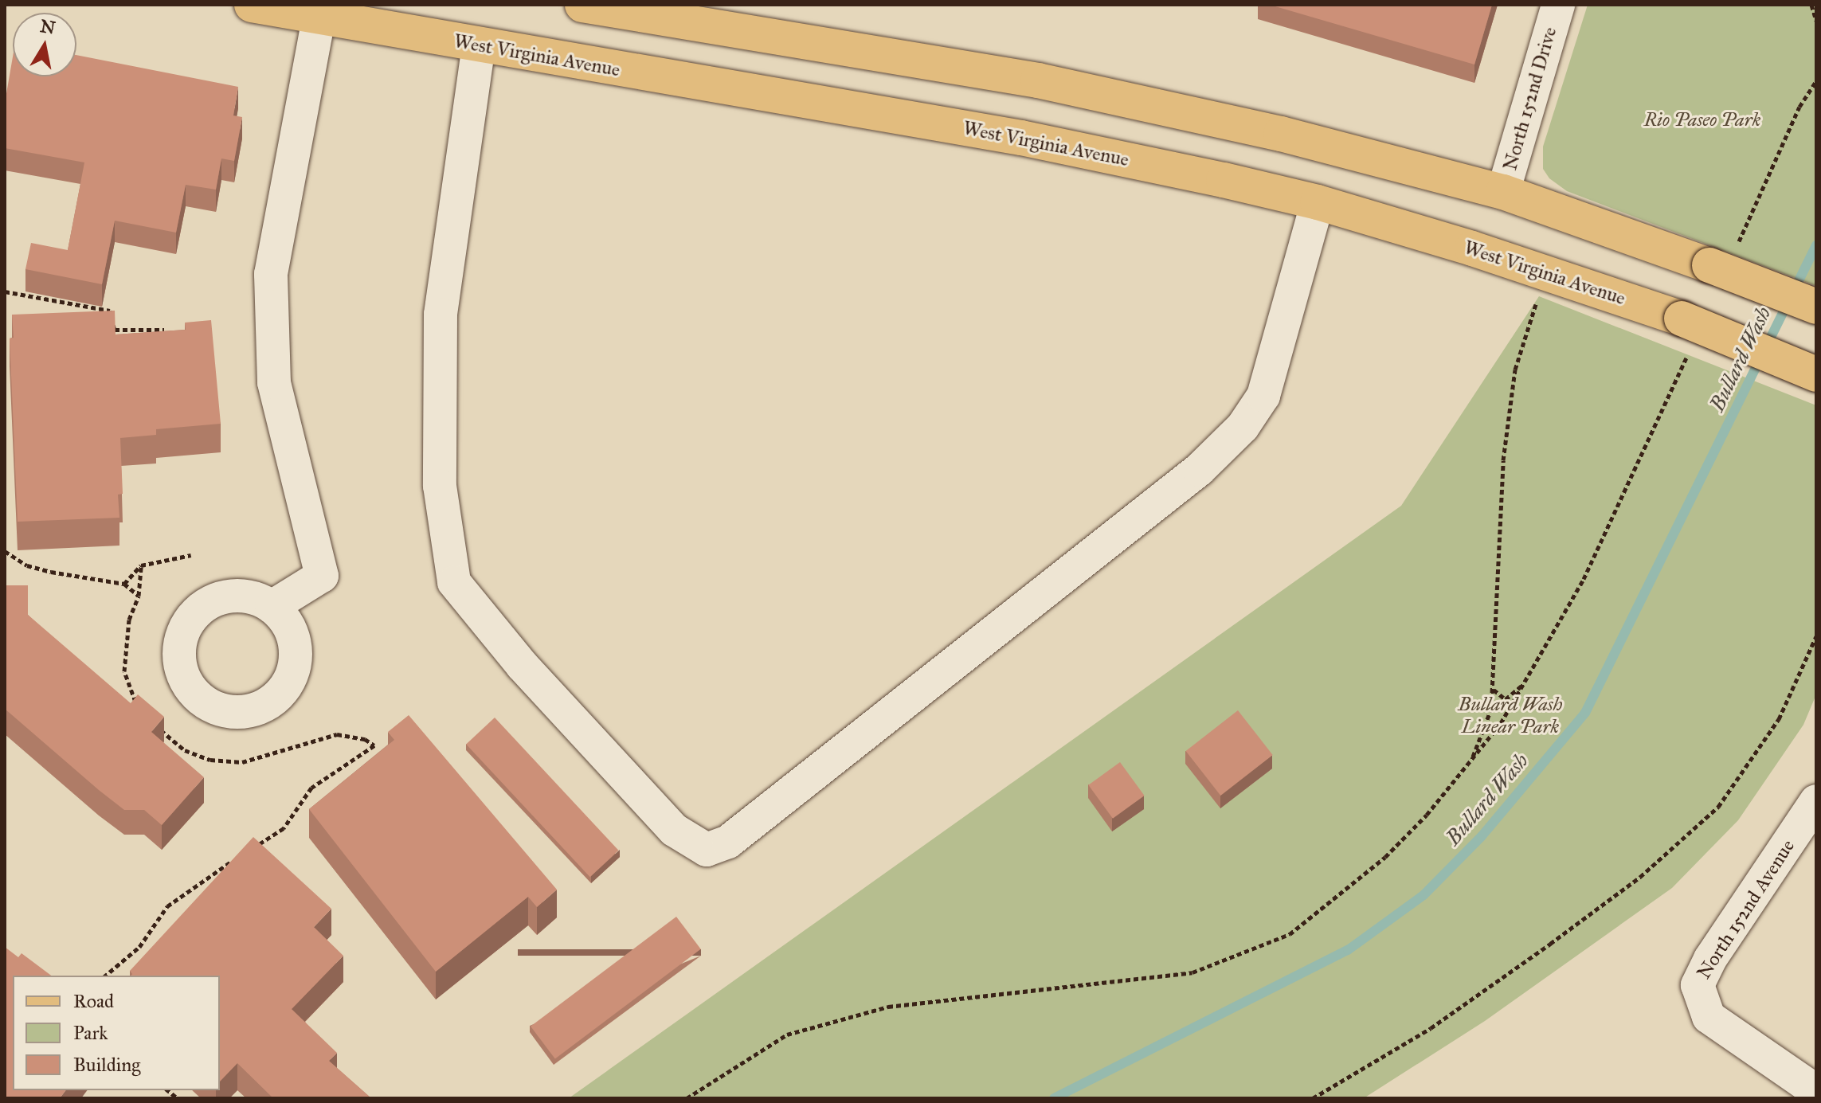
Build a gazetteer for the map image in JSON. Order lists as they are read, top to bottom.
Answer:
{
  "streets": {
    "main road": ["West Virginia Avenue"],
    "street": ["North 152nd Drive", "North 152nd Avenue"]
  },
  "water": ["Bullard Wash"],
  "parks": ["Rio Paseo Park", "Bullard Wash Linear Park"],
  "legend": ["Road", "Park", "Building"],
  "north": "top"
}
